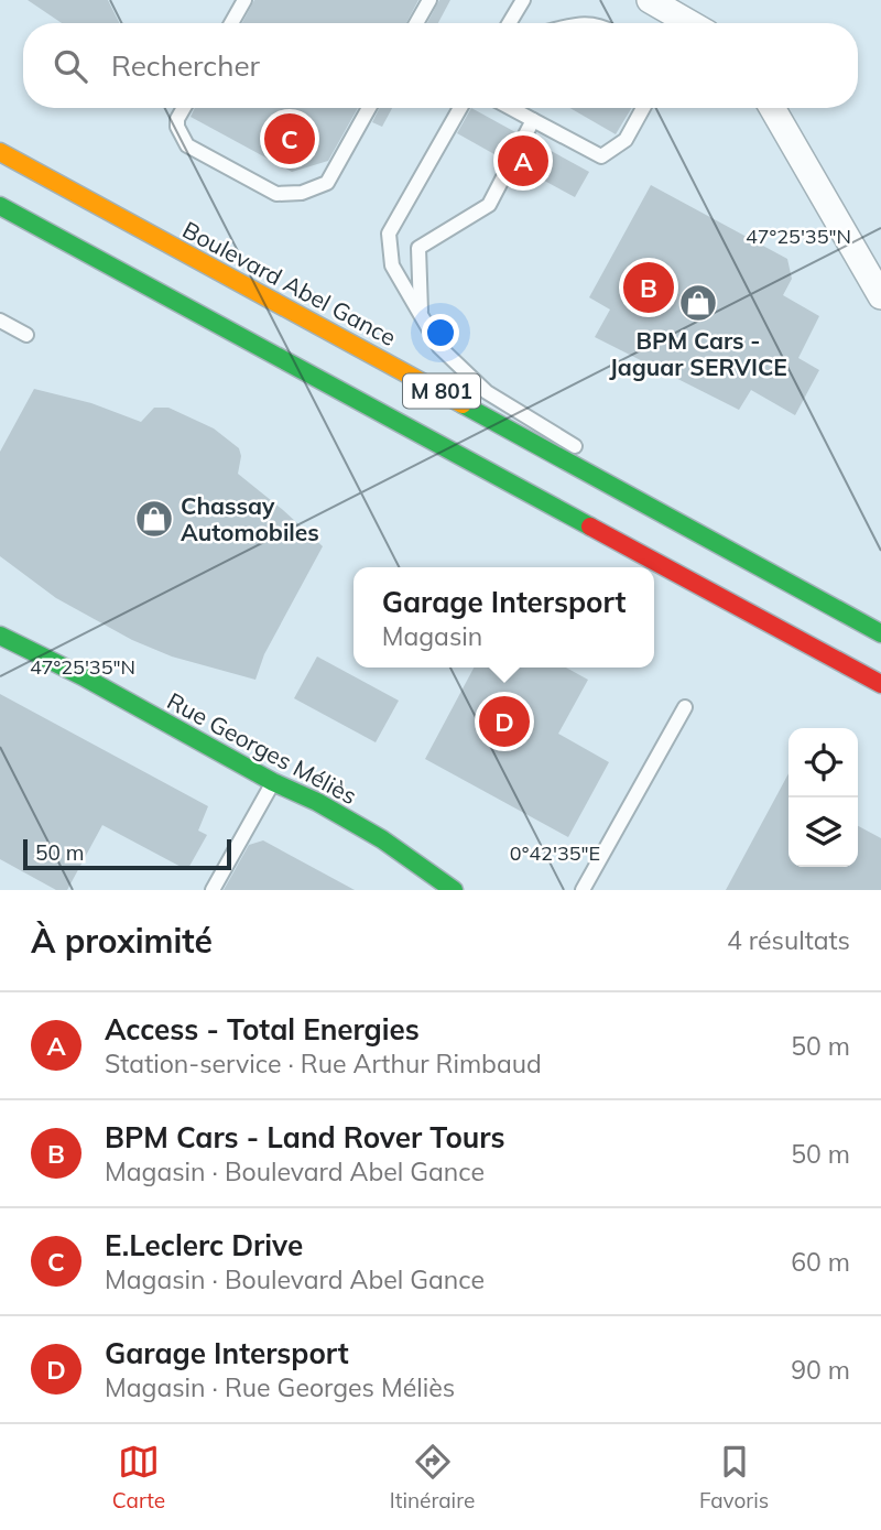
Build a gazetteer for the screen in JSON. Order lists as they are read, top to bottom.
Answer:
{
  "streets": {
    "main road": ["Boulevard Abel Gance", "M 801", "Rue Georges Méliès"]
  },
  "places": {
    "shop": ["BPM Cars - Jaguar SERVICE", "Chassay Automobiles"]
  },
  "scale_bar": "50 m",
  "page": {
    "search": "Rechercher",
    "pins": [
      "C",
      "A",
      "B",
      "D"
    ],
    "popup": ["Garage Intersport", "Magasin"],
    "scale": "50 m",
    "heading": ["À proximité", "4 résultats"],
    "list": [
      {
        "mark": "A",
        "name": "Access - Total Energies",
        "note": "Station-service · Rue Arthur Rimbaud",
        "value": "50 m"
      },
      {
        "mark": "B",
        "name": "BPM Cars - Land Rover Tours",
        "note": "Magasin · Boulevard Abel Gance",
        "value": "50 m"
      },
      {
        "mark": "C",
        "name": "E.Leclerc Drive",
        "note": "Magasin · Boulevard Abel Gance",
        "value": "60 m"
      },
      {
        "mark": "D",
        "name": "Garage Intersport",
        "note": "Magasin · Rue Georges Méliès",
        "value": "90 m"
      }
    ],
    "nav": ["Carte", "Itinéraire", "Favoris"]
  },
  "coordinates": ["47°25'35\"N", "0°42'35\"E"]
}
